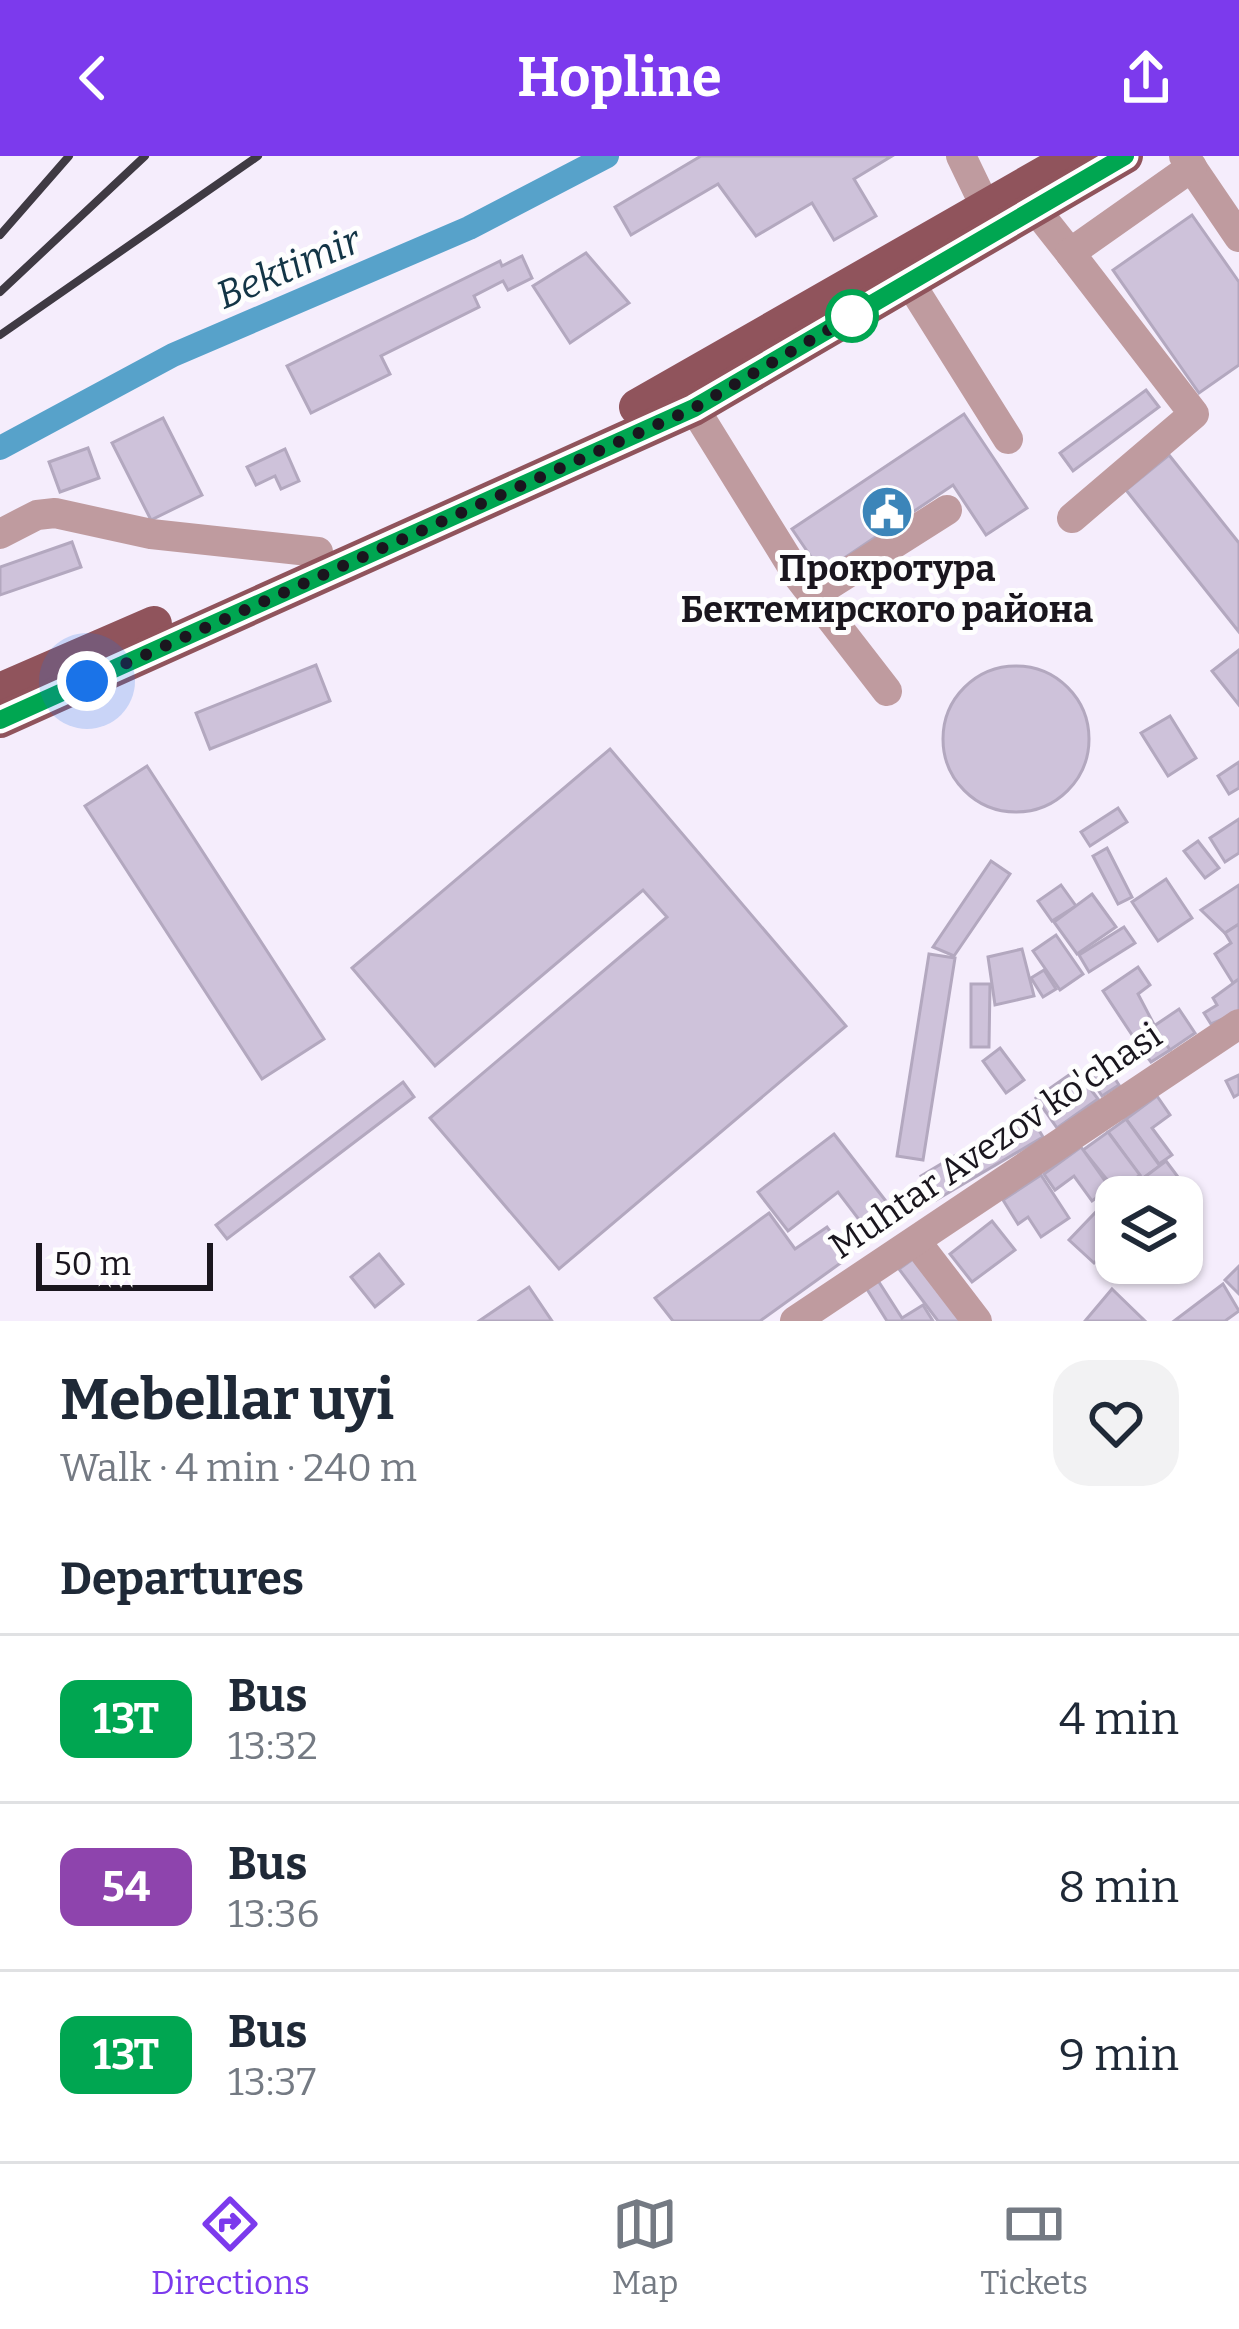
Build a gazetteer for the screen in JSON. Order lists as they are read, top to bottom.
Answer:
{
  "streets": {
    "street": ["Muhtar Avezov ko'chasi"]
  },
  "water": ["Bektimir"],
  "places": {
    "public building": ["Прокротура Бектемирского района"]
  },
  "lines": ["bus line 13Т"],
  "scale_bar": "50 m",
  "page": {
    "header": "Hopline",
    "scale": "50 m",
    "heading": [
      ["Mebellar uyi", "Walk · 4 min · 240 m"],
      "Departures"
    ],
    "list": [
      {
        "mark": "13Т",
        "name": "Bus",
        "note": "13:32",
        "value": "4 min"
      },
      {
        "mark": "54",
        "name": "Bus",
        "note": "13:36",
        "value": "8 min"
      },
      {
        "mark": "13Т",
        "name": "Bus",
        "note": "13:37",
        "value": "9 min"
      }
    ],
    "tabs": ["Directions", "Map", "Tickets"]
  }
}
